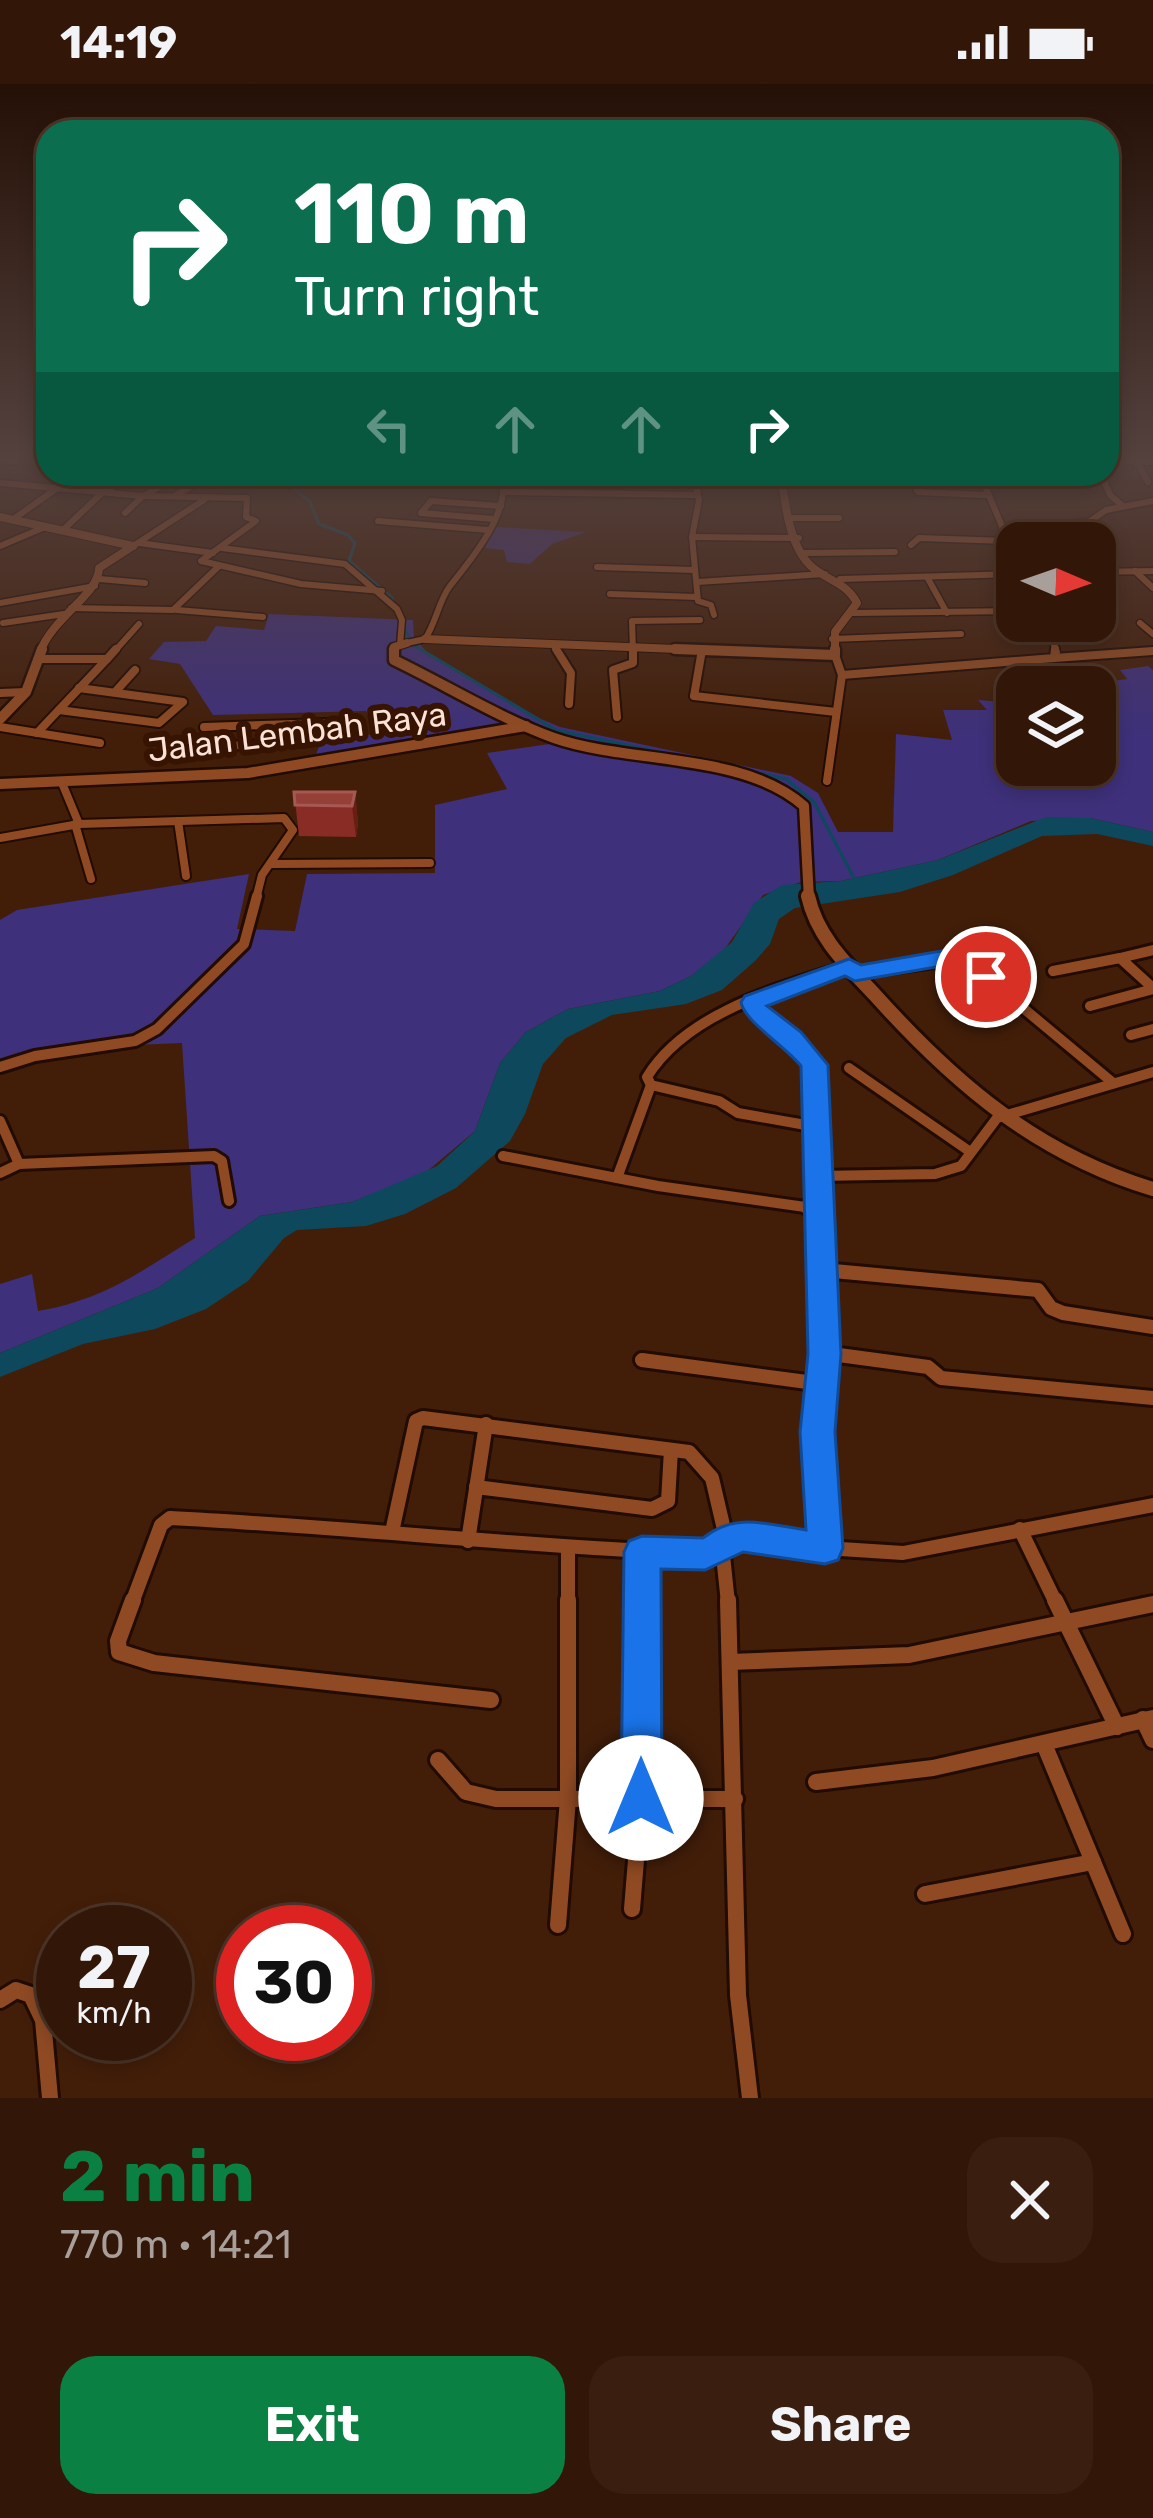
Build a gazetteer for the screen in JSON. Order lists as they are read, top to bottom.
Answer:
{
  "streets": {
    "street": ["Jalan Lembah Raya"]
  },
  "north": "right",
  "page": {
    "status": "14:19",
    "turn": ["110 m", "Turn right"],
    "speed": "27 km/h",
    "limit": "30",
    "heading": ["2 min", "770 m · 14:21"],
    "buttons": ["Exit", "Share"]
  }
}
